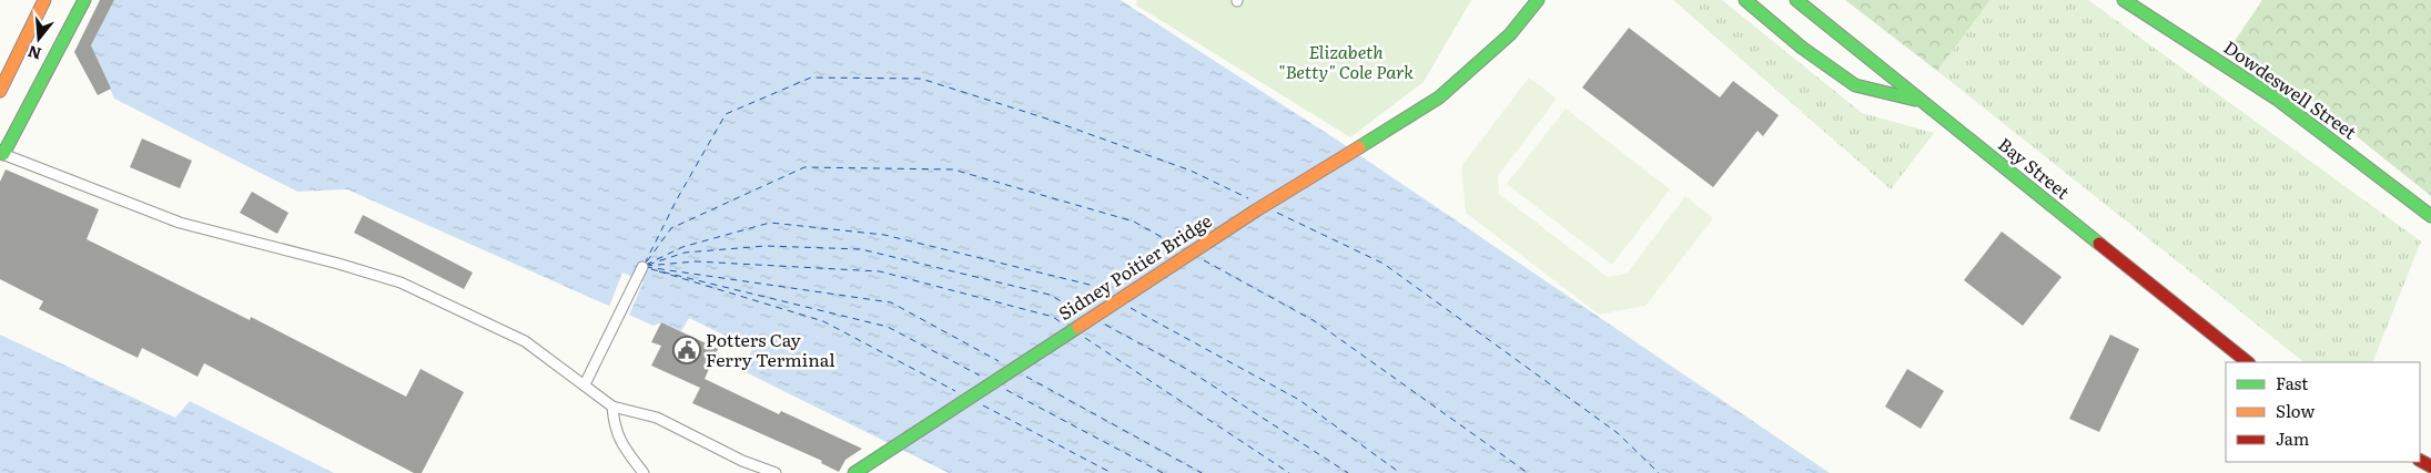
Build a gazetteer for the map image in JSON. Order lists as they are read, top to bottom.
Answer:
{
  "streets": {
    "main road": ["Dowdeswell Street", "Bay Street", "Sidney Poitier Bridge"]
  },
  "parks": ["Elizabeth \"Betty\" Cole Park"],
  "places": {
    "public building": ["Potters Cay Ferry Terminal"]
  },
  "legend": ["Fast", "Slow", "Jam"],
  "north": "bottom"
}
